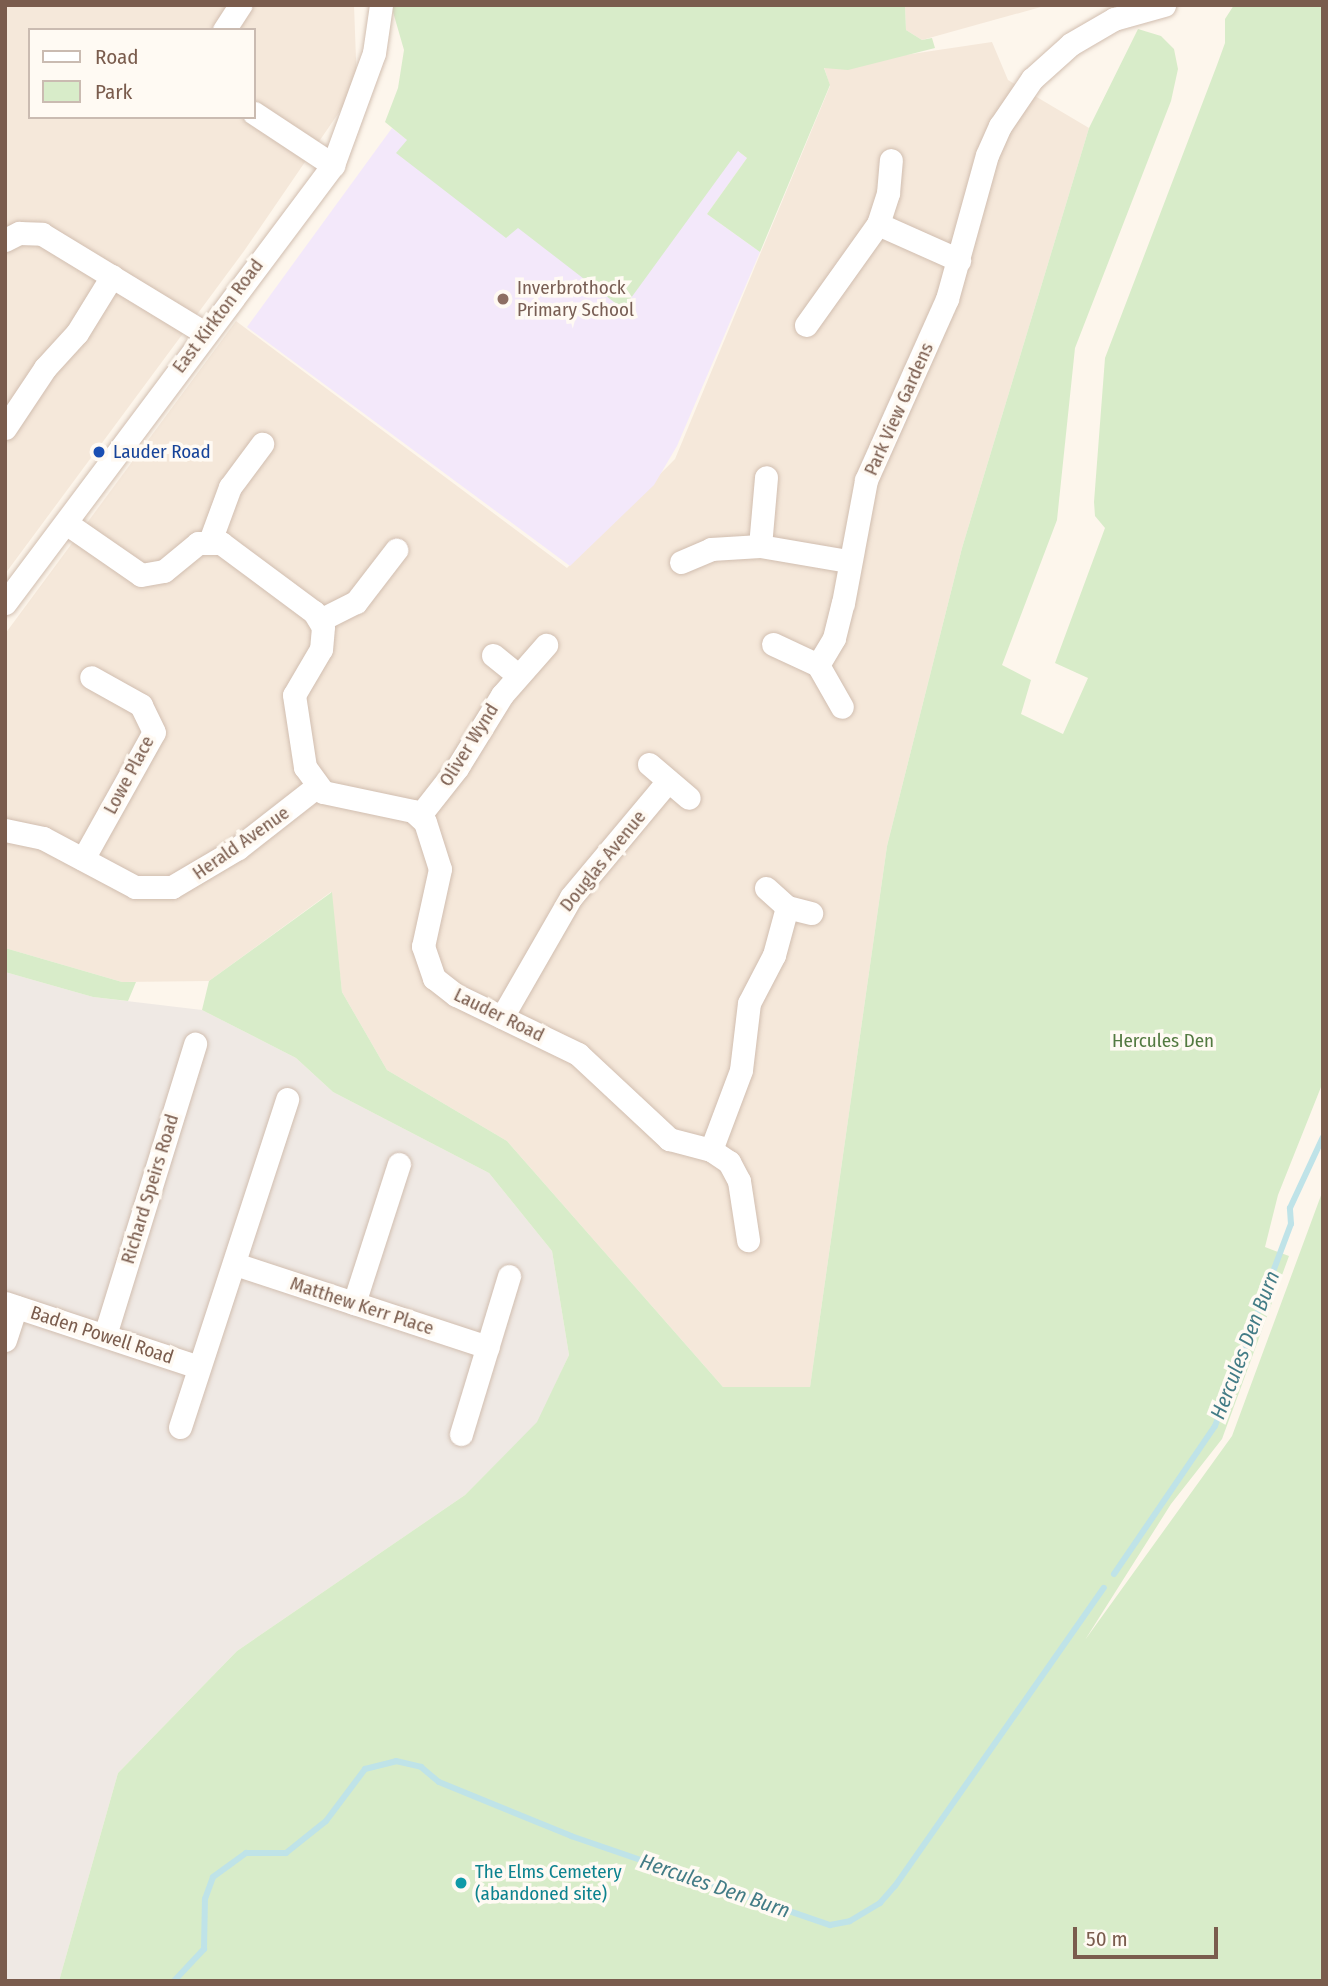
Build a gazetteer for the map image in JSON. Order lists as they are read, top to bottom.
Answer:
{
  "streets": {
    "street": [
      "East Kirkton Road",
      "Park View Gardens",
      "Oliver Wynd",
      "Lowe Place",
      "Herald Avenue",
      "Douglas Avenue",
      "Lauder Road",
      "Richard Speirs Road",
      "Matthew Kerr Place",
      "Baden Powell Road"
    ]
  },
  "crossings": [
    ["Oliver Wynd", "Lauder Road"],
    ["Lowe Place", "Herald Avenue"],
    ["Douglas Avenue", "Lauder Road"],
    ["Richard Speirs Road", "Baden Powell Road"]
  ],
  "water": ["Hercules Den Burn"],
  "parks": ["Hercules Den"],
  "places": ["Inverbrothock Primary School", "Lauder Road", "The Elms Cemetery (abandoned site)"],
  "legend": ["Road", "Park"],
  "scale_bar": "50 m"
}
